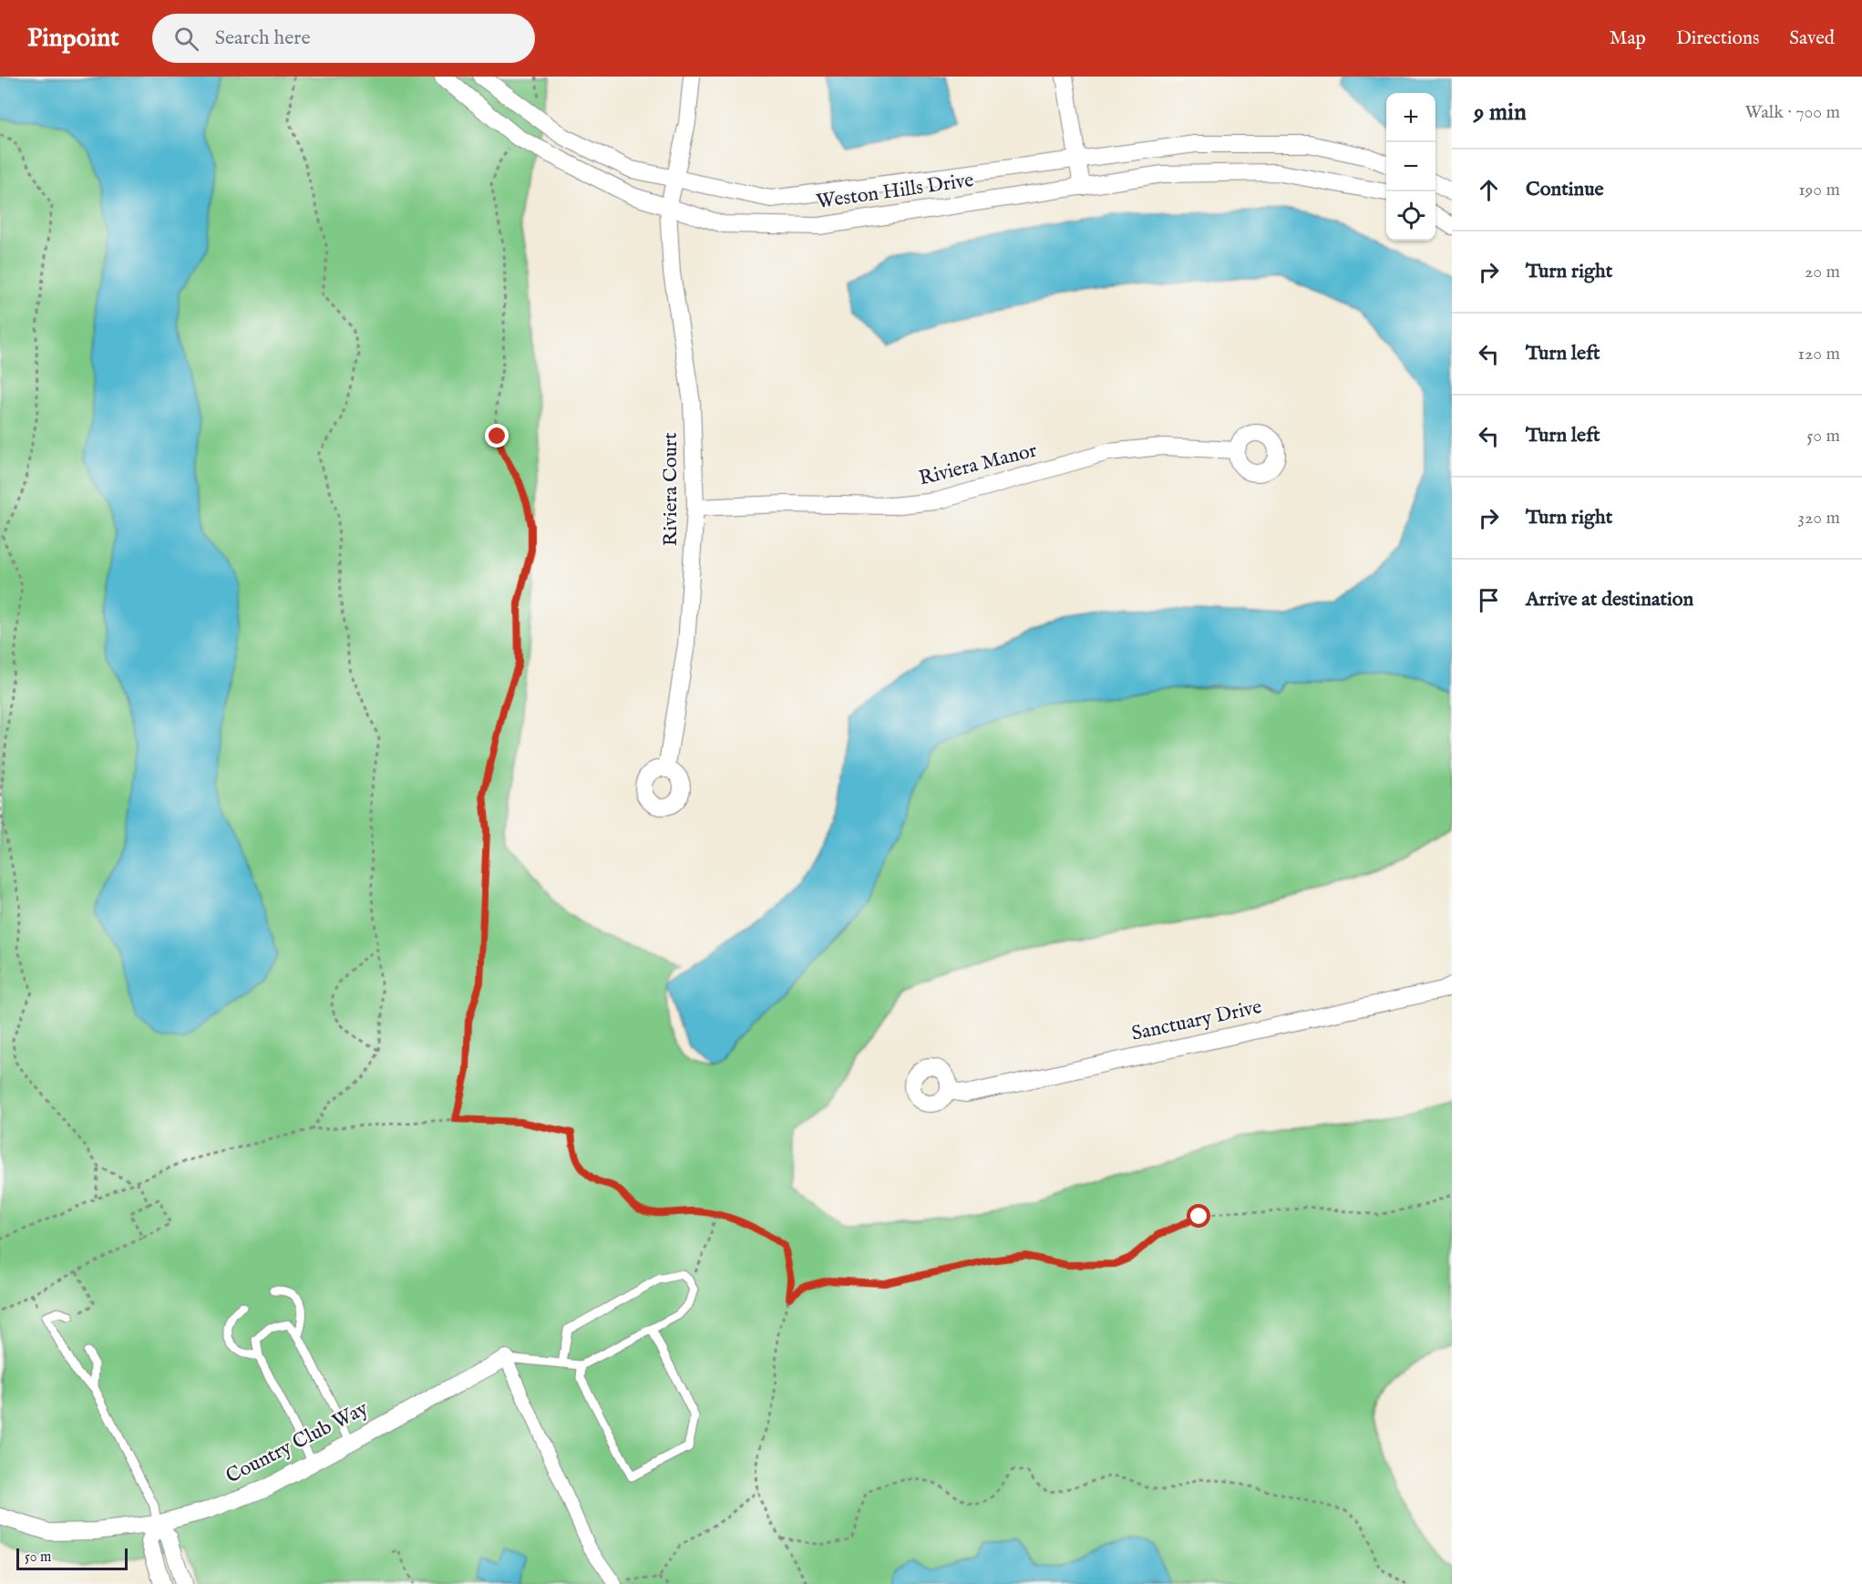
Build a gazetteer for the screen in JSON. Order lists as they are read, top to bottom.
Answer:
{
  "streets": {
    "street": [
      "Weston Hills Drive",
      "Riviera Manor",
      "Riviera Court",
      "Sanctuary Drive",
      "Country Club Way"
    ]
  },
  "crossings": [
    ["Weston Hills Drive", "Riviera Court"],
    ["Riviera Manor", "Riviera Court"]
  ],
  "scale_bar": "50 m",
  "page": {
    "header": "Pinpoint",
    "search": "Search here",
    "nav": ["Map", "Directions", "Saved"],
    "heading": ["9 min", "Walk · 700 m"],
    "map_buttons": ["+", "−"],
    "list": [
      ["Continue", "190 m"],
      ["Turn right", "20 m"],
      ["Turn left", "120 m"],
      ["Turn left", "50 m"],
      ["Turn right", "320 m"],
      "Arrive at destination"
    ],
    "scale": "50 m"
  }
}
